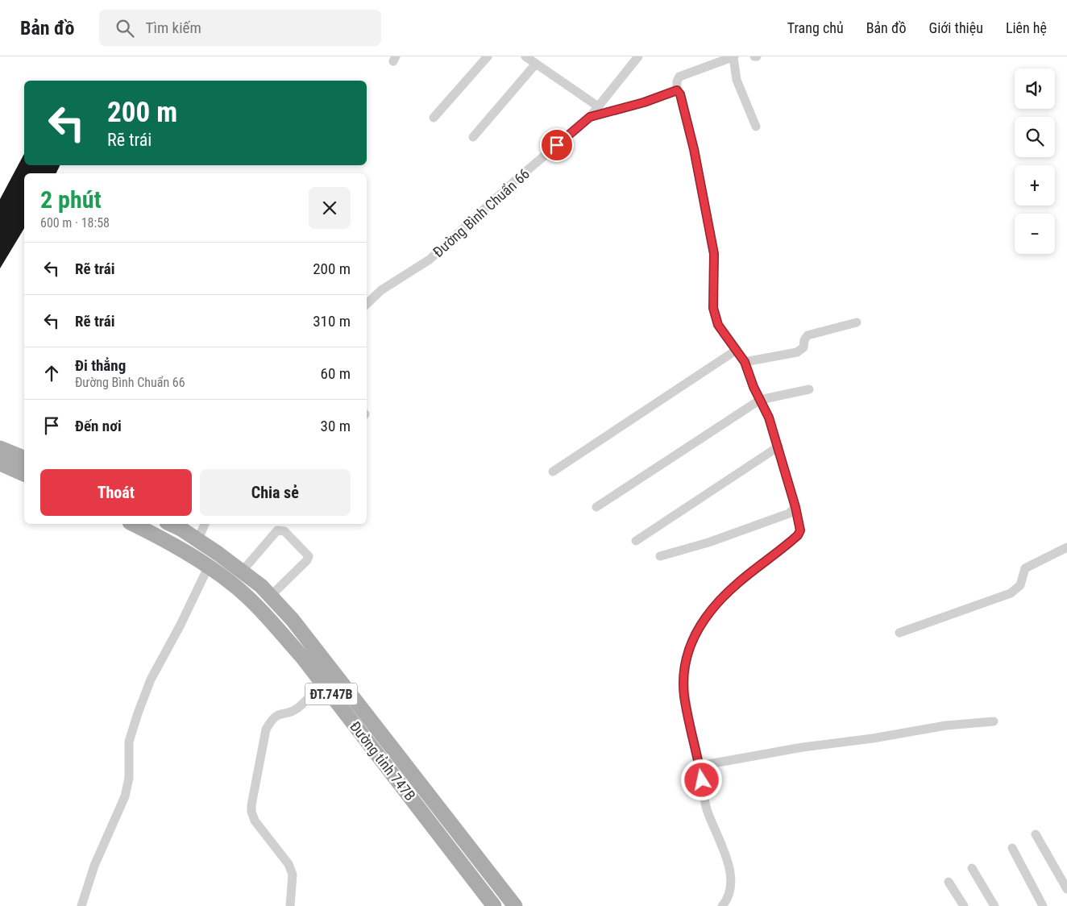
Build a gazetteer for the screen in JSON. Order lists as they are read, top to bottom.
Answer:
{
  "streets": {
    "main road": ["ĐT.747B", "Đường tỉnh 747B"],
    "street": ["Đường Bình Chuẩn 66"]
  },
  "page": {
    "header": "Bản đồ",
    "search": "Tìm kiếm",
    "nav": [
      "Trang chủ",
      "Bản đồ",
      "Giới thiệu",
      "Liên hệ"
    ],
    "map_buttons": ["+", "−"],
    "turn": ["200 m", "Rẽ trái"],
    "heading": ["2 phút", "600 m · 18:58"],
    "list": [
      {
        "name": "Rẽ trái",
        "value": "200 m"
      },
      {
        "name": "Rẽ trái",
        "value": "310 m"
      },
      {
        "name": "Đi thẳng",
        "note": "Đường Bình Chuẩn 66",
        "value": "60 m"
      },
      {
        "name": "Đến nơi",
        "value": "30 m"
      }
    ],
    "buttons": ["Thoát", "Chia sẻ"]
  }
}
